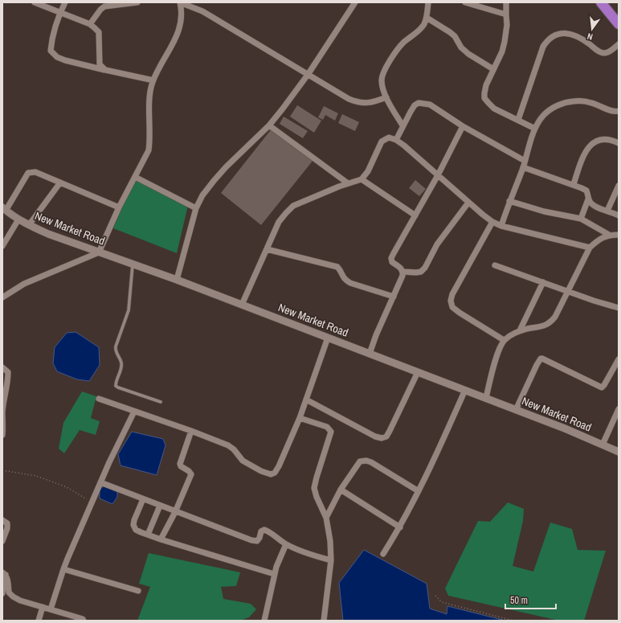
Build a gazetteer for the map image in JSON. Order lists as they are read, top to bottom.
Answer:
{
  "streets": {
    "street": ["New Market Road"]
  },
  "scale_bar": "50 m",
  "north": "bottom"
}
